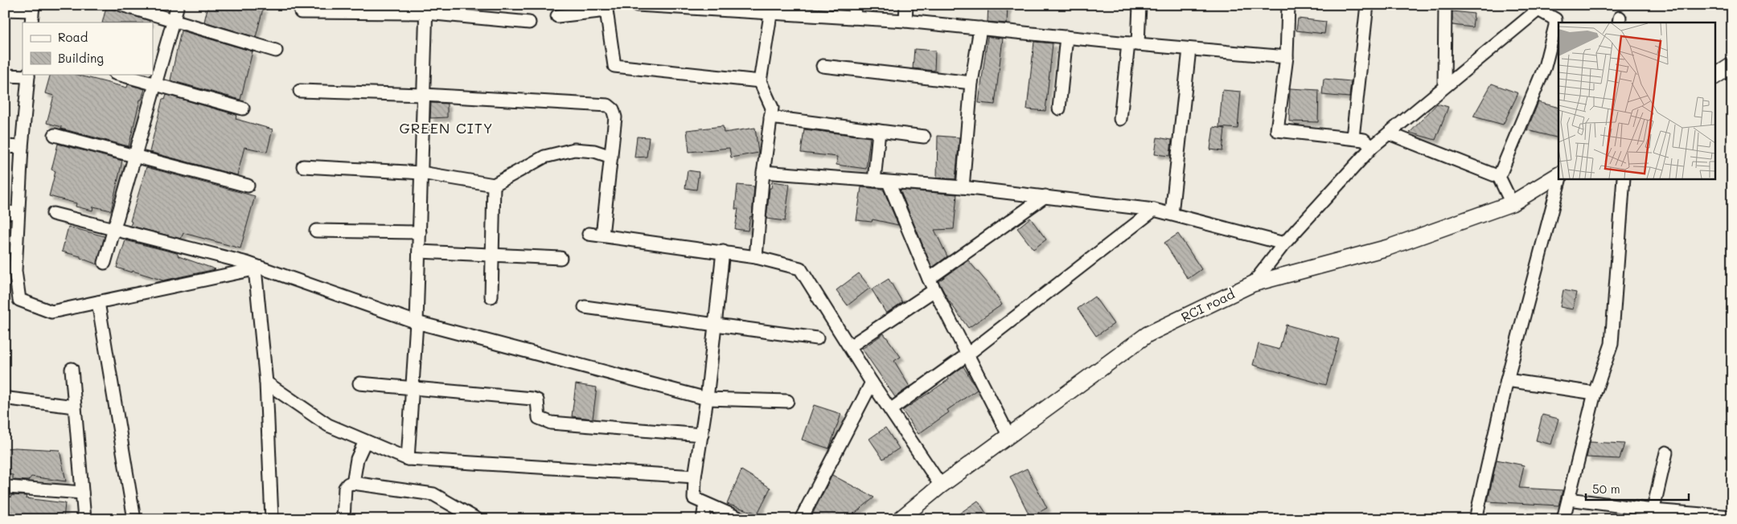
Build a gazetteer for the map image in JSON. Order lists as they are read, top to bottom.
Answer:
{
  "streets": {
    "street": ["RCI road"]
  },
  "districts": ["GREEN CITY"],
  "legend": ["Road", "Building"],
  "scale_bar": "50 m"
}
